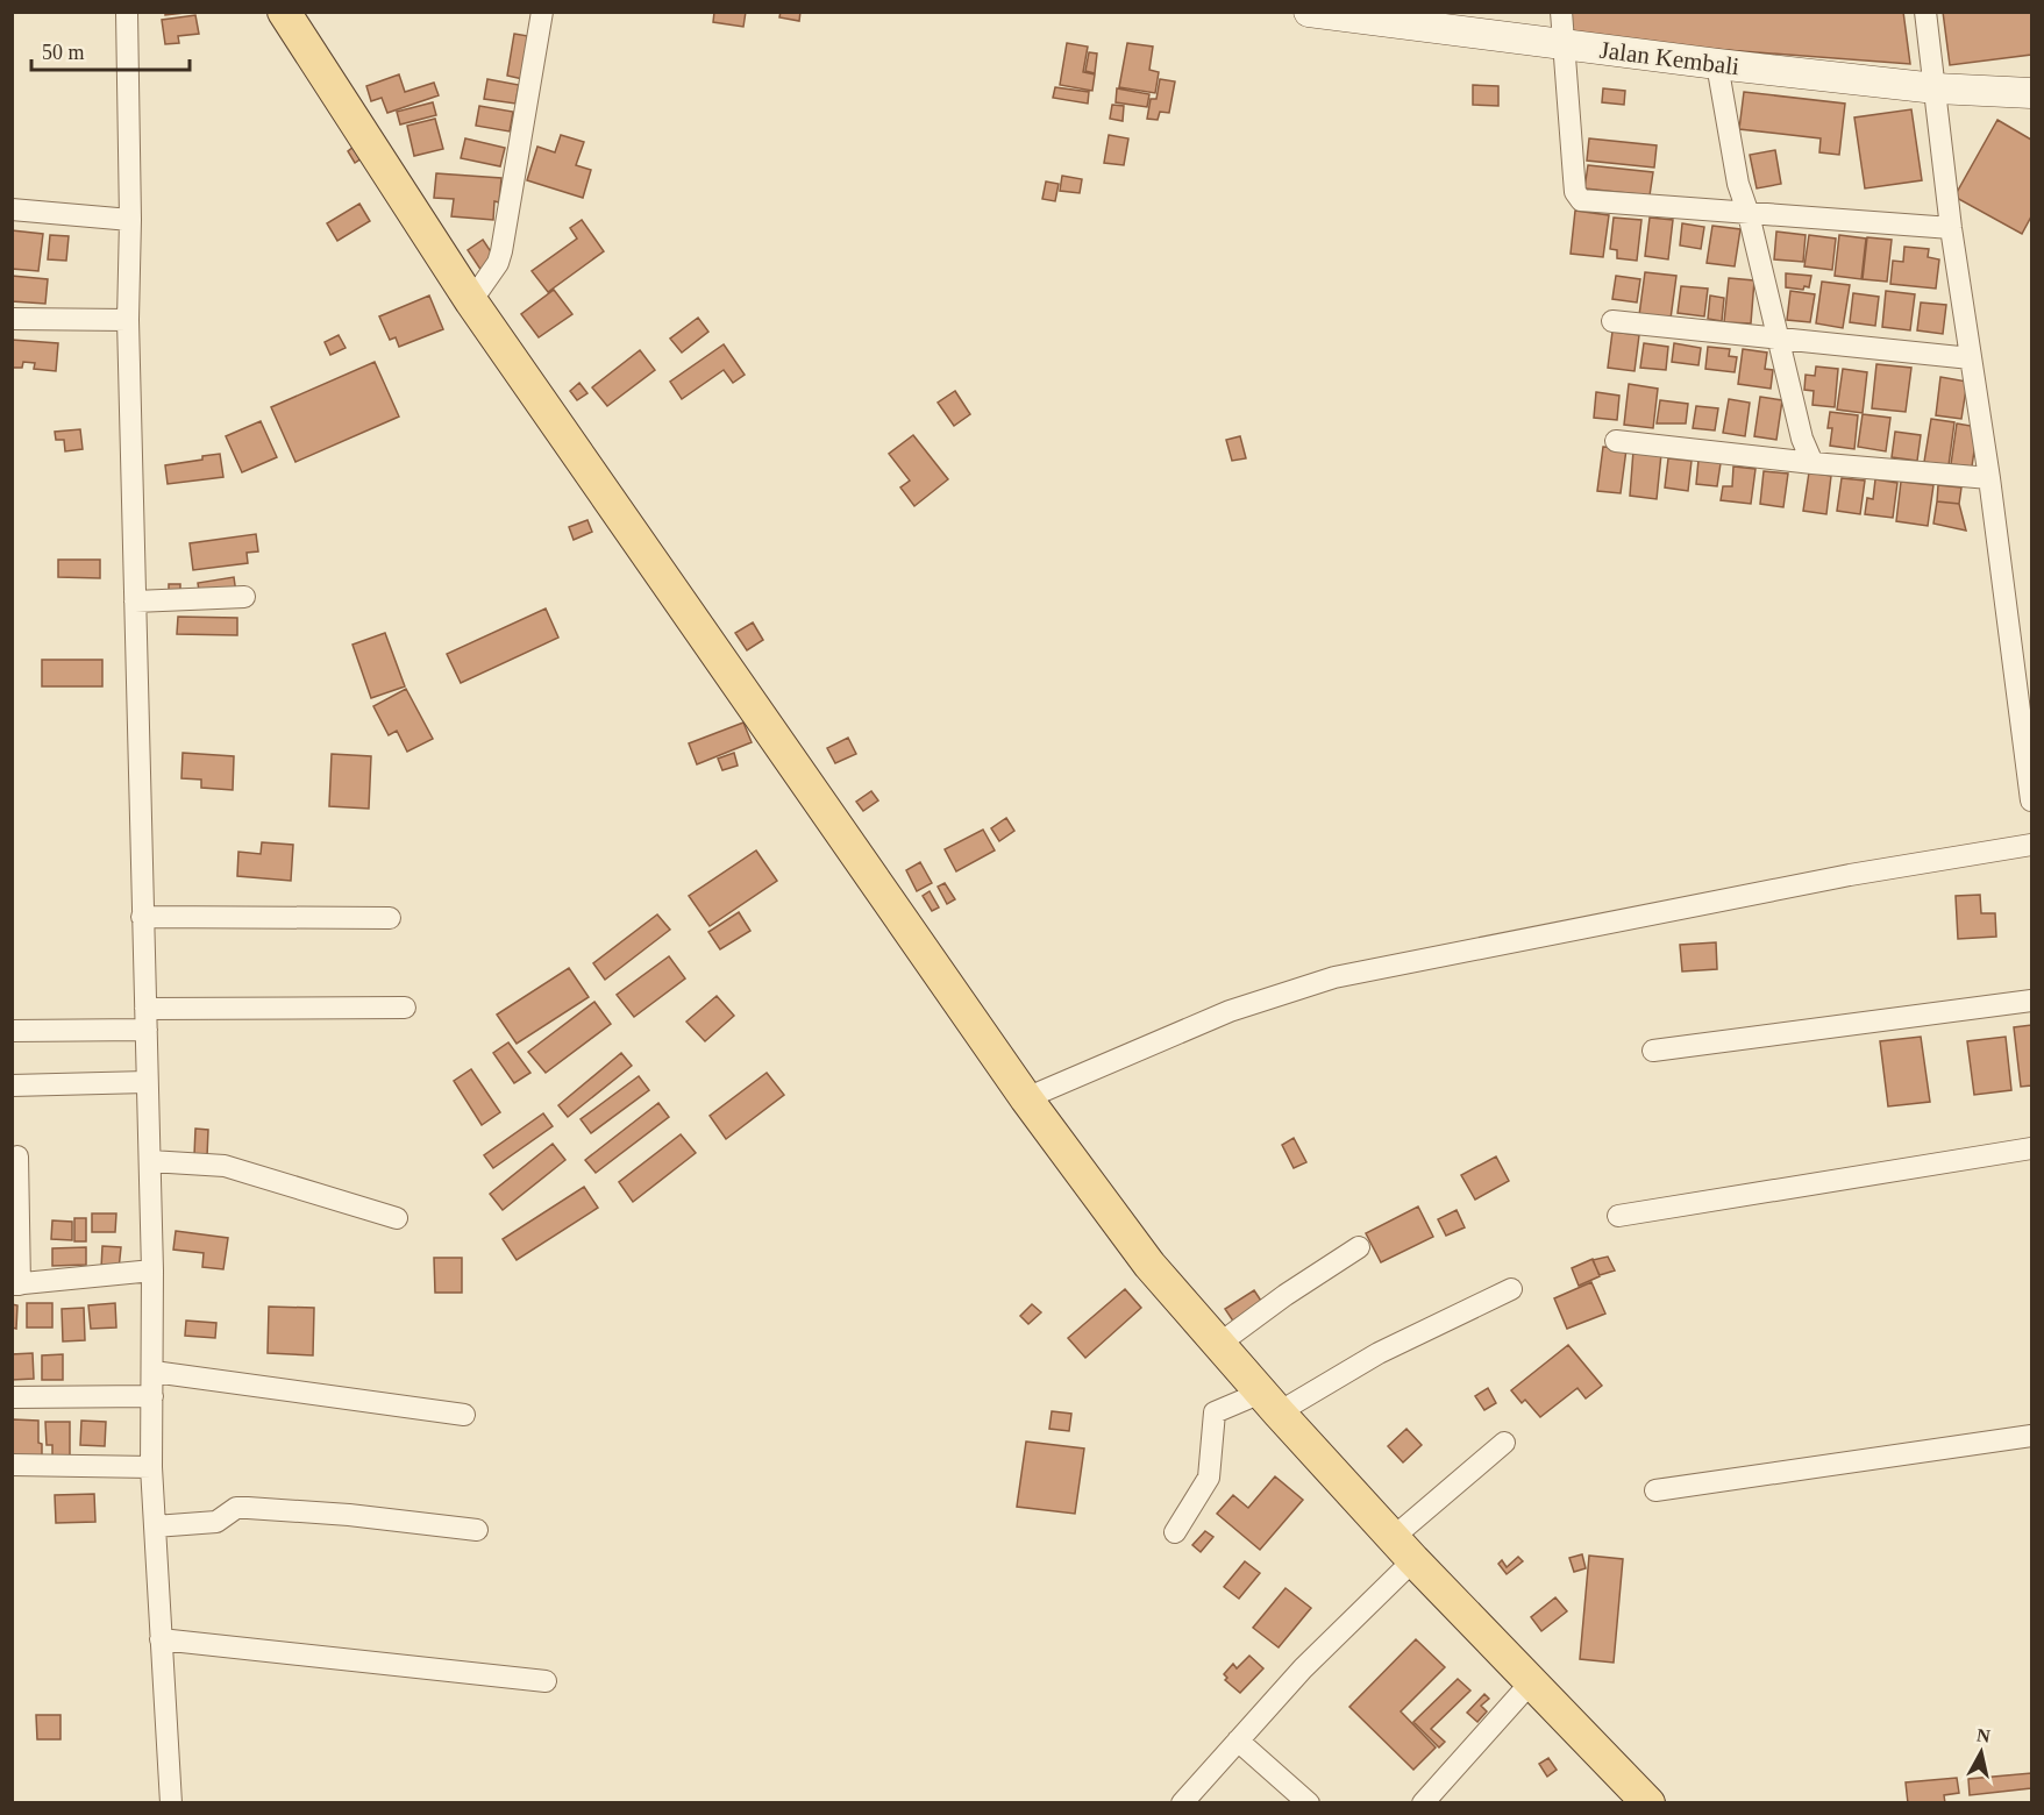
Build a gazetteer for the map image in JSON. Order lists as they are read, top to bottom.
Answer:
{
  "streets": {
    "street": ["Jalan Kembali"]
  },
  "scale_bar": "50 m",
  "north": "top"
}
